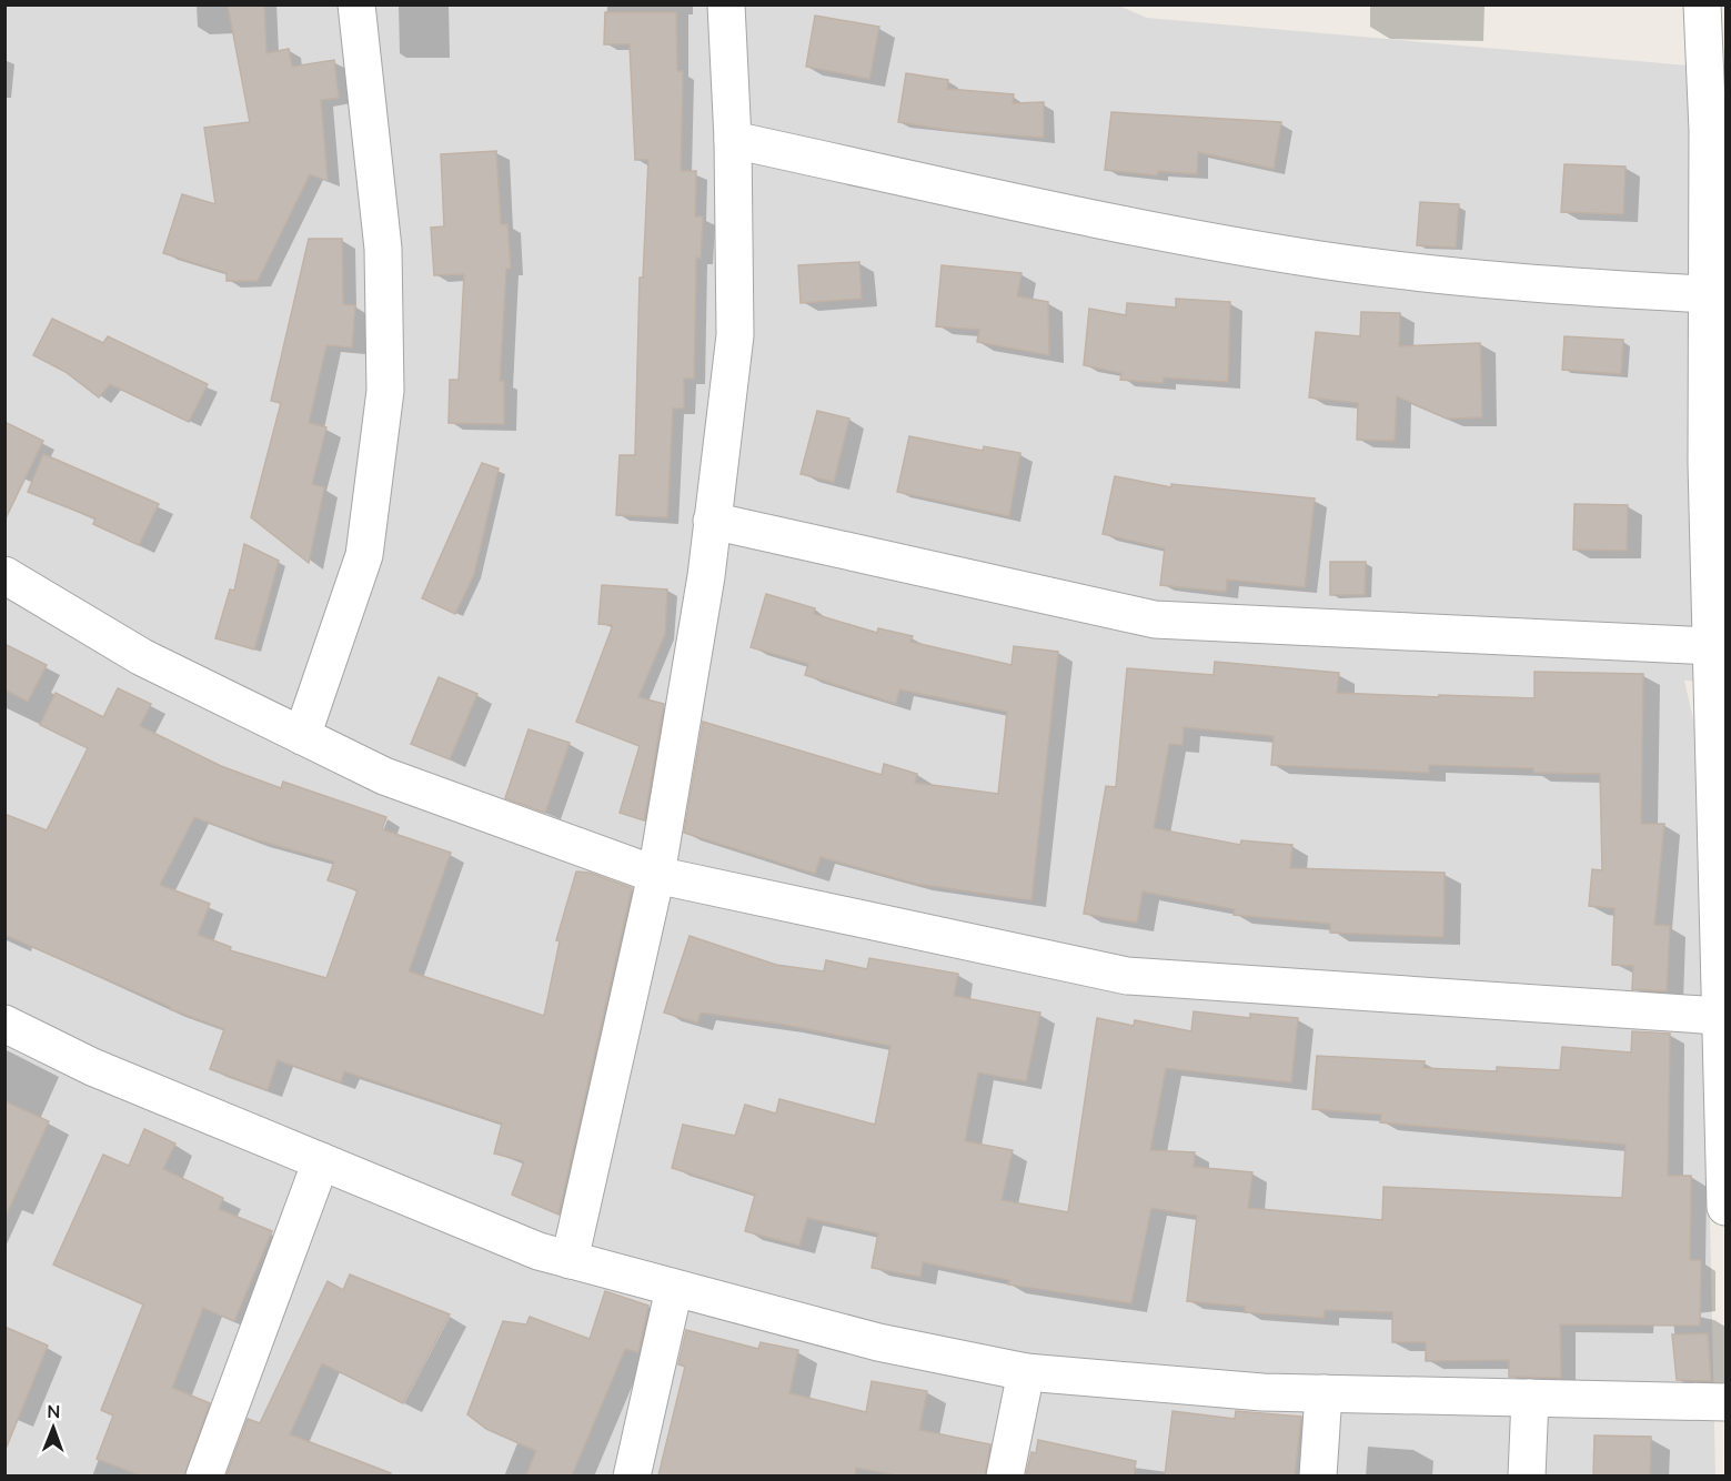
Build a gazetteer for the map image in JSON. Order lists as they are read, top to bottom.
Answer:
{
  "north": "top"
}
